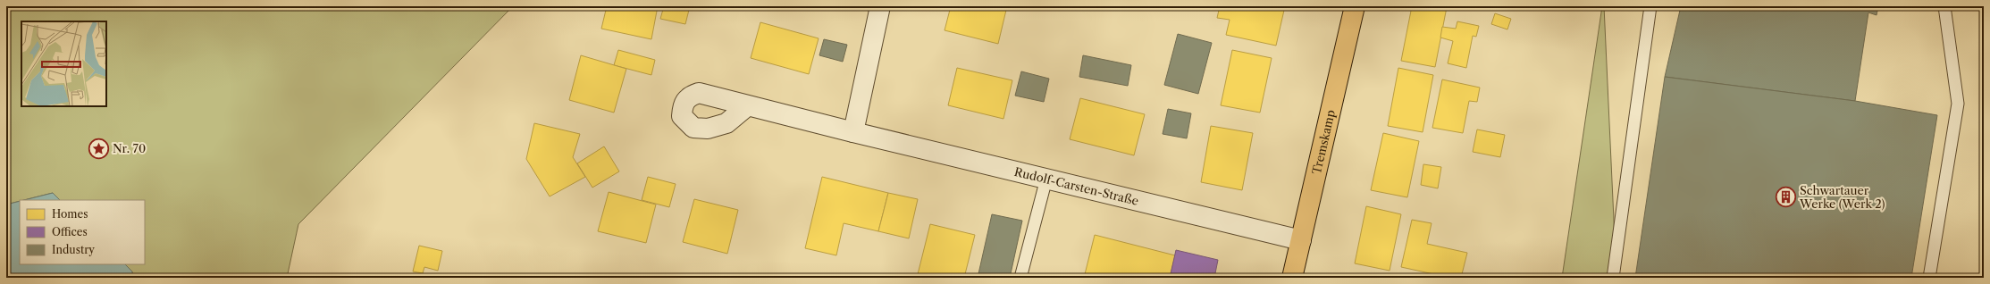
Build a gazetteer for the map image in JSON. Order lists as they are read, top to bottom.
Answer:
{
  "streets": {
    "main road": ["Tremskamp"],
    "street": ["Rudolf-Carsten-Straße"]
  },
  "crossings": [
    ["Tremskamp", "Rudolf-Carsten-Straße"]
  ],
  "places": {
    "place": ["Nr. 70"],
    "building": ["Schwartauer Werke (Werk 2)"]
  },
  "legend": ["Homes", "Offices", "Industry"]
}
